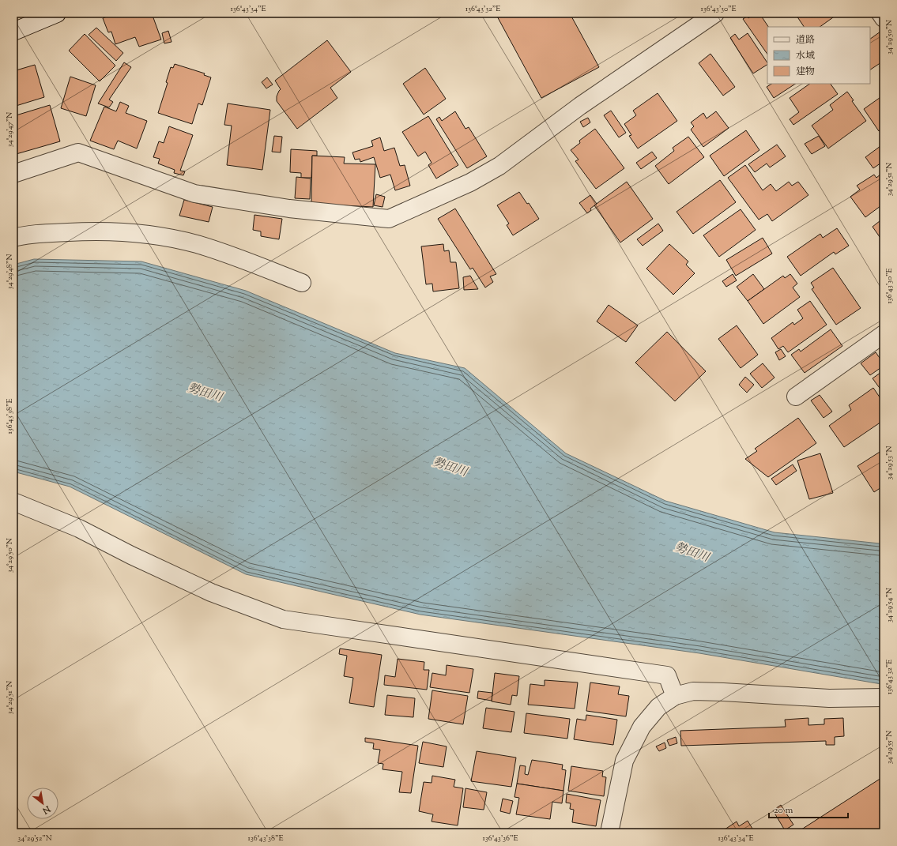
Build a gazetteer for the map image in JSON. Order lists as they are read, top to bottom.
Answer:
{
  "water": ["勢田川"],
  "legend": ["道路", "水域", "建物"],
  "scale_bar": "20 m",
  "north": "bottom right",
  "coordinates": [
    "136°43'34\"E",
    "136°43'32\"E",
    "136°43'30\"E",
    "34°29'50\"N",
    "34°29'47\"N",
    "34°29'51\"N",
    "34°29'48\"N",
    "136°43'38\"E",
    "34°29'53\"N",
    "34°29'54\"N",
    "34°29'55\"N",
    "34°29'52\"N",
    "136°43'36\"E"
  ]
}
